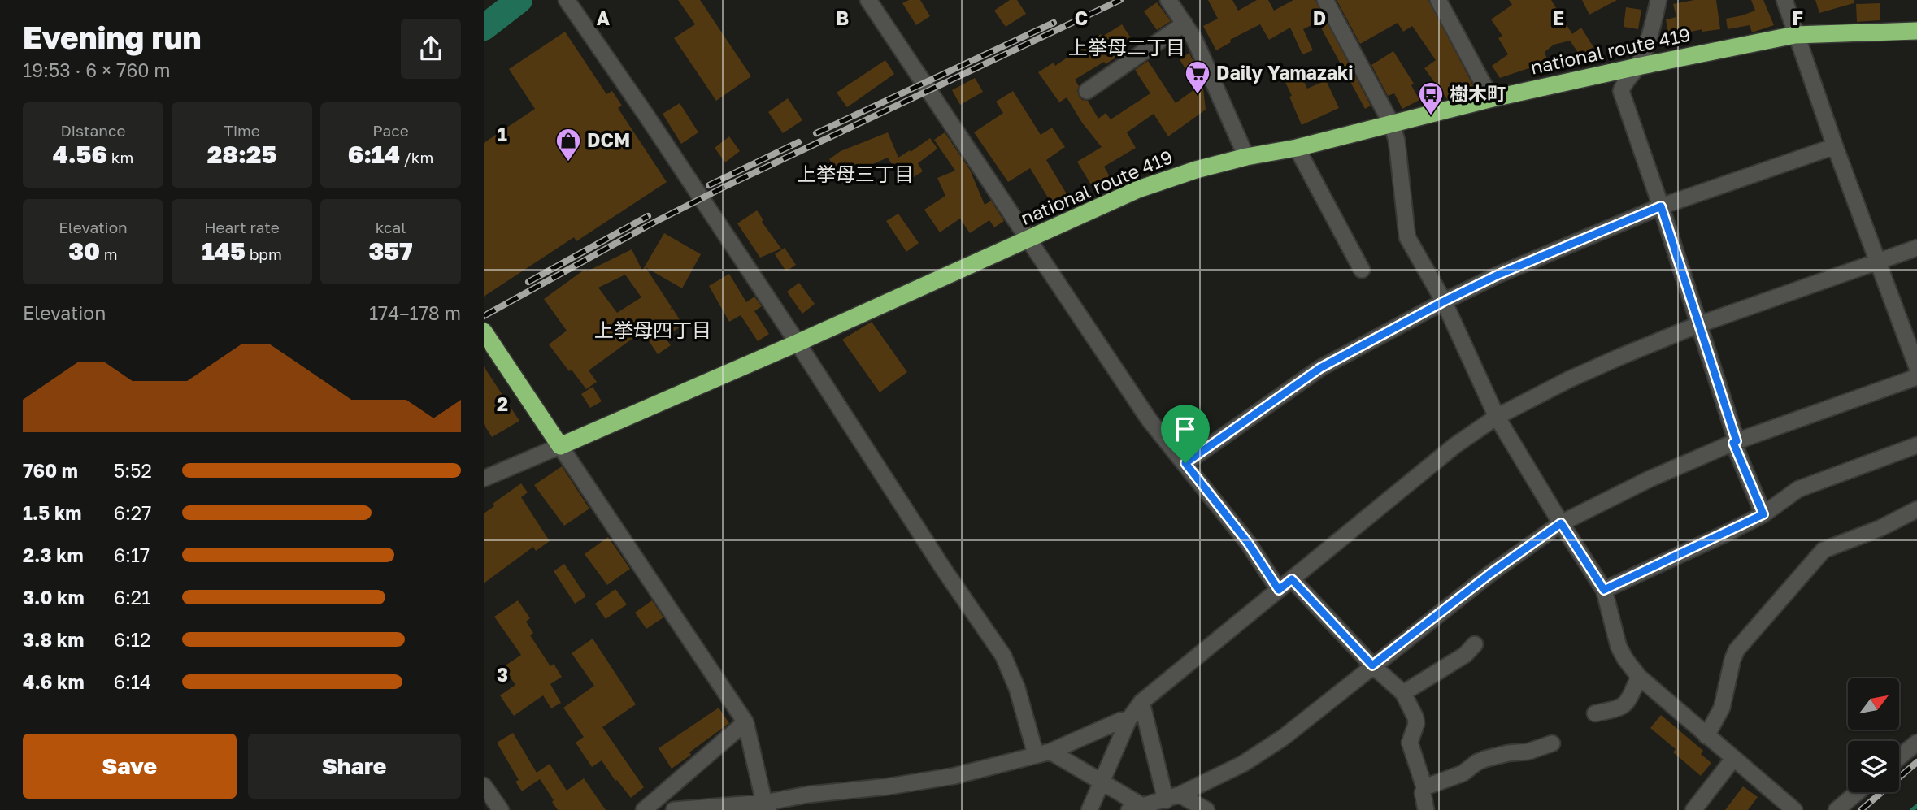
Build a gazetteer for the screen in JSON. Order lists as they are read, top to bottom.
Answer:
{
  "streets": {
    "highway": ["national route 419"]
  },
  "districts": ["上挙母二丁目", "上挙母三丁目", "上挙母四丁目"],
  "places": {
    "supermarket": ["Daily Yamazaki"],
    "bus stop": ["樹木町"],
    "shop": ["DCM"]
  },
  "north": "top right",
  "page": {
    "heading": ["Evening run", "19:53 · 6 × 760 m"],
    "stats": [
      ["Distance", "4.56 km"],
      ["Time", "28:25"],
      ["Pace", "6:14 /km"],
      ["Elevation", "30 m"],
      ["Heart rate", "145 bpm"],
      ["kcal", "357"]
    ],
    "chart": ["Elevation", "174–178 m"],
    "list": [
      {
        "name": "760 m",
        "note": "5:52"
      },
      {
        "name": "1.5 km",
        "note": "6:27"
      },
      {
        "name": "2.3 km",
        "note": "6:17"
      },
      {
        "name": "3.0 km",
        "note": "6:21"
      },
      {
        "name": "3.8 km",
        "note": "6:12"
      },
      {
        "name": "4.6 km",
        "note": "6:14"
      }
    ],
    "buttons": ["Save", "Share"]
  },
  "grid": {
    "columns": [
      "A",
      "B",
      "C",
      "D",
      "E",
      "F"
    ],
    "rows": ["1", "2", "3"]
  }
}
